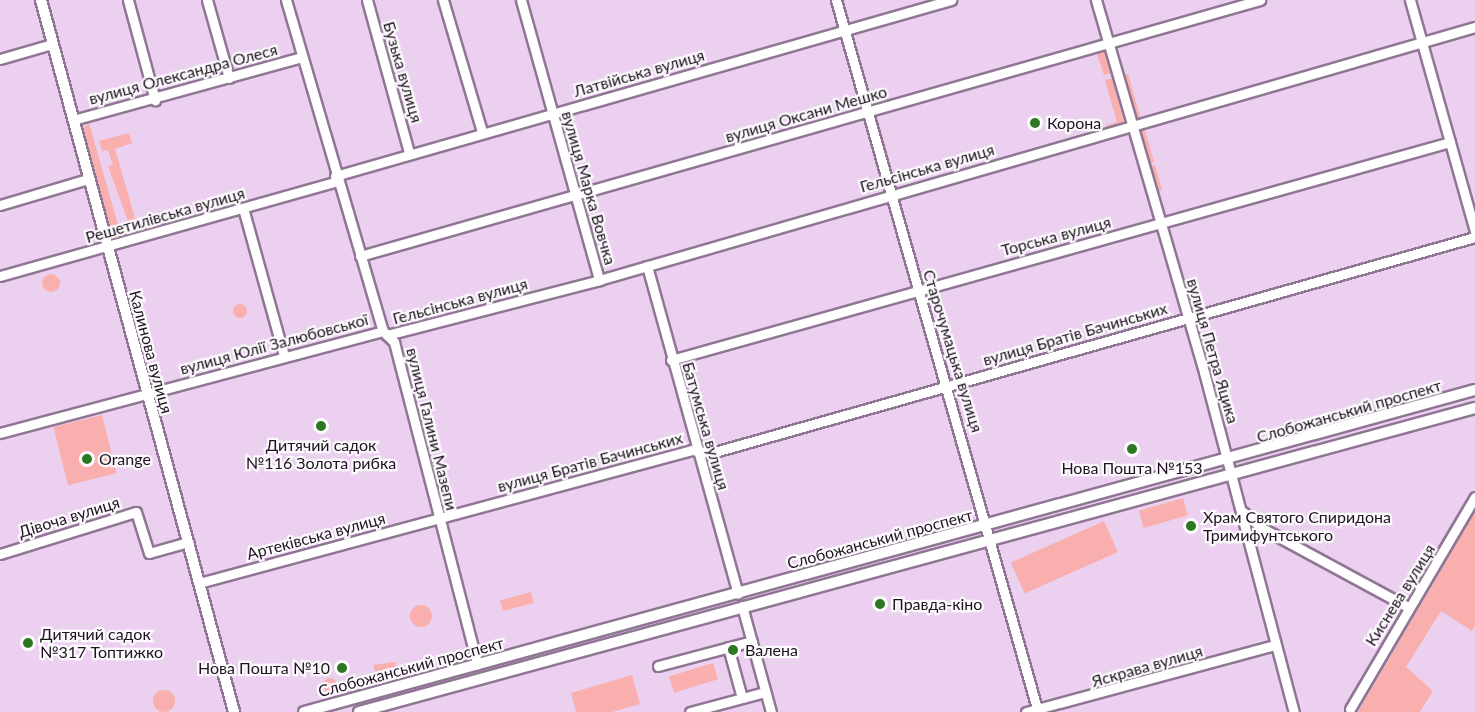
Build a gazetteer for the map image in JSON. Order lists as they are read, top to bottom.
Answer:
{
  "streets": {
    "main road": ["Калинова вулиця", "Слобожанський проспект"],
    "street": [
      "Бузька вулиця",
      "Латвійська вулиця",
      "вулиця Олександра Олеся",
      "вулиця Оксани Мешко",
      "Гельсінська вулиця",
      "вулиця Марка Вовчка",
      "Решетилівська вулиця",
      "Торська вулиця",
      "вулиця Братів Бачинських",
      "вулиця Юлії Залюбовської",
      "Старочумацька вулиця",
      "вулиця Петра Яцика",
      "Батумська вулиця",
      "вулиця Галини Мазепи",
      "Дівоча вулиця",
      "Артеківська вулиця",
      "Киснева вулиця",
      "Яскрава вулиця"
    ]
  },
  "crossings": [
    ["Бузька вулиця", "Латвійська вулиця"],
    ["Латвійська вулиця", "вулиця Марка Вовчка"],
    ["Латвійська вулиця", "Решетилівська вулиця"],
    ["Латвійська вулиця", "Старочумацька вулиця"],
    ["Латвійська вулиця", "вулиця Галини Мазепи"],
    ["вулиця Олександра Олеся", "Калинова вулиця"],
    ["вулиця Олександра Олеся", "вулиця Галини Мазепи"],
    ["вулиця Оксани Мешко", "вулиця Марка Вовчка"],
    ["вулиця Оксани Мешко", "Старочумацька вулиця"],
    ["вулиця Оксани Мешко", "вулиця Петра Яцика"],
    ["вулиця Оксани Мешко", "вулиця Галини Мазепи"],
    ["Гельсінська вулиця", "вулиця Марка Вовчка"],
    ["Гельсінська вулиця", "вулиця Юлії Залюбовської"],
    ["Гельсінська вулиця", "Старочумацька вулиця"],
    ["Гельсінська вулиця", "вулиця Петра Яцика"],
    ["Гельсінська вулиця", "Батумська вулиця"],
    ["Гельсінська вулиця", "вулиця Галини Мазепи"],
    ["Решетилівська вулиця", "Калинова вулиця"],
    ["Решетилівська вулиця", "вулиця Галини Мазепи"],
    ["Торська вулиця", "Старочумацька вулиця"],
    ["Торська вулиця", "вулиця Петра Яцика"],
    ["Торська вулиця", "Батумська вулиця"],
    ["вулиця Братів Бачинських", "Старочумацька вулиця"],
    ["вулиця Братів Бачинських", "вулиця Петра Яцика"],
    ["вулиця Братів Бачинських", "Батумська вулиця"],
    ["вулиця Братів Бачинських", "вулиця Галини Мазепи"],
    ["вулиця Братів Бачинських", "Артеківська вулиця"],
    ["вулиця Юлії Залюбовської", "Калинова вулиця"],
    ["вулиця Юлії Залюбовської", "вулиця Галини Мазепи"],
    ["Старочумацька вулиця", "Слобожанський проспект"],
    ["Старочумацька вулиця", "Яскрава вулиця"],
    ["вулиця Петра Яцика", "Слобожанський проспект"],
    ["вулиця Петра Яцика", "Яскрава вулиця"],
    ["Калинова вулиця", "Дівоча вулиця"],
    ["Калинова вулиця", "Артеківська вулиця"],
    ["Слобожанський проспект", "Батумська вулиця"],
    ["Слобожанський проспект", "вулиця Галини Мазепи"],
    ["вулиця Галини Мазепи", "Артеківська вулиця"]
  ],
  "places": [
    "Корона",
    "Дитячий садок №116 Золота рибка",
    "Нова Пошта №153",
    "Orange",
    "Храм Святого Спиридона Тримифунтського",
    "Правда-кіно",
    "Дитячий садок №317 Топтижко",
    "Валена",
    "Нова Пошта №10"
  ]
}
